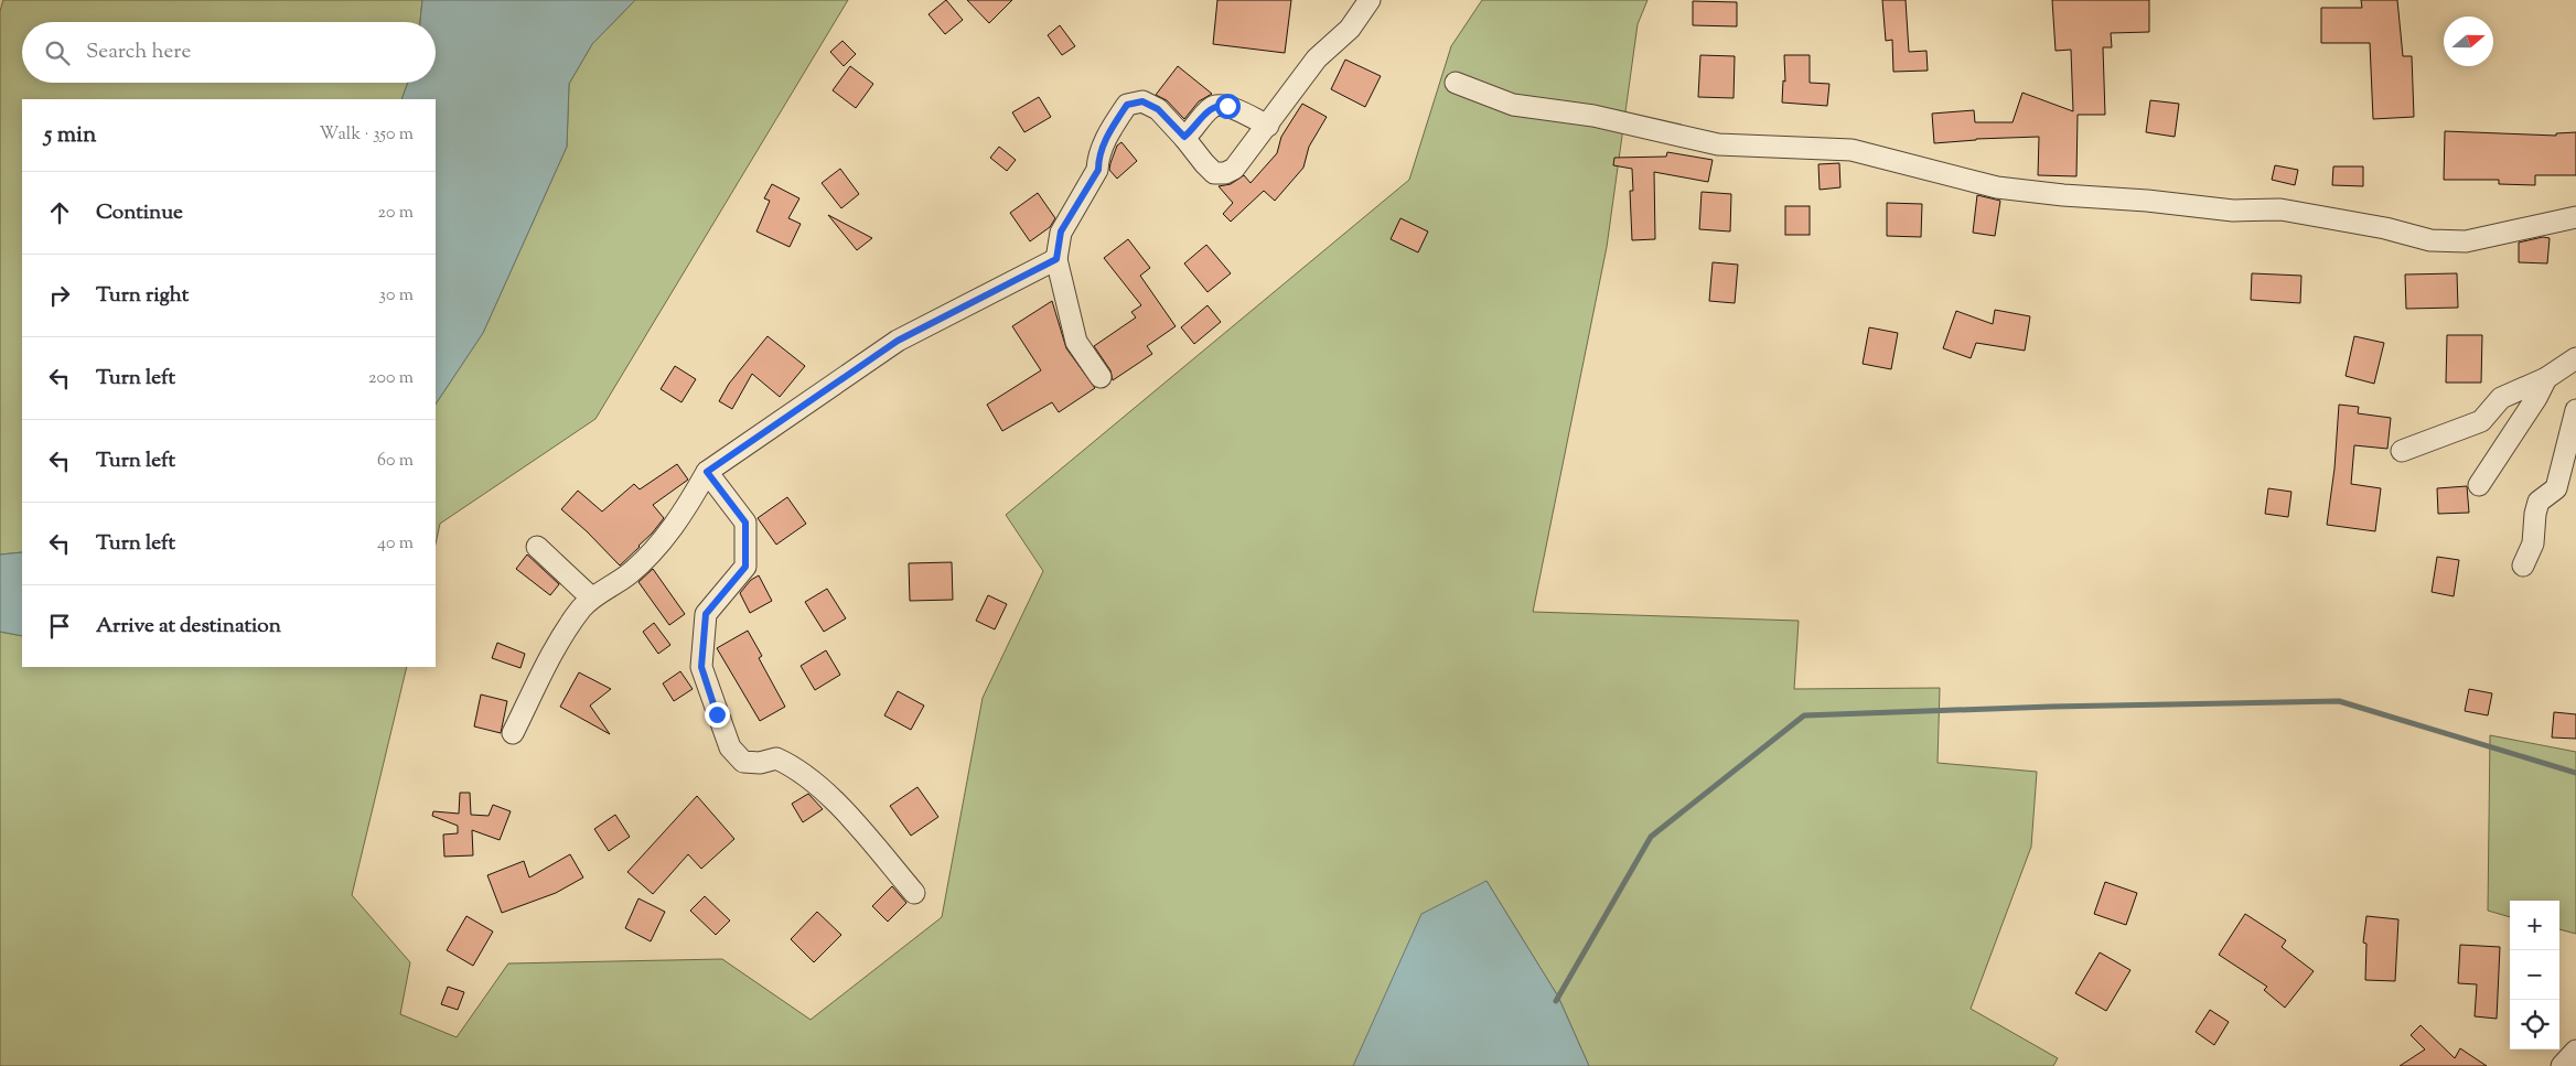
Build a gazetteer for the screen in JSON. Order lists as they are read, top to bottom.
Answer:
{
  "north": "right",
  "page": {
    "search": "Search here",
    "heading": ["5 min", "Walk · 350 m"],
    "list": [
      ["Continue", "20 m"],
      ["Turn right", "30 m"],
      ["Turn left", "200 m"],
      ["Turn left", "60 m"],
      ["Turn left", "40 m"],
      "Arrive at destination"
    ],
    "map_buttons": ["+", "−"]
  }
}
